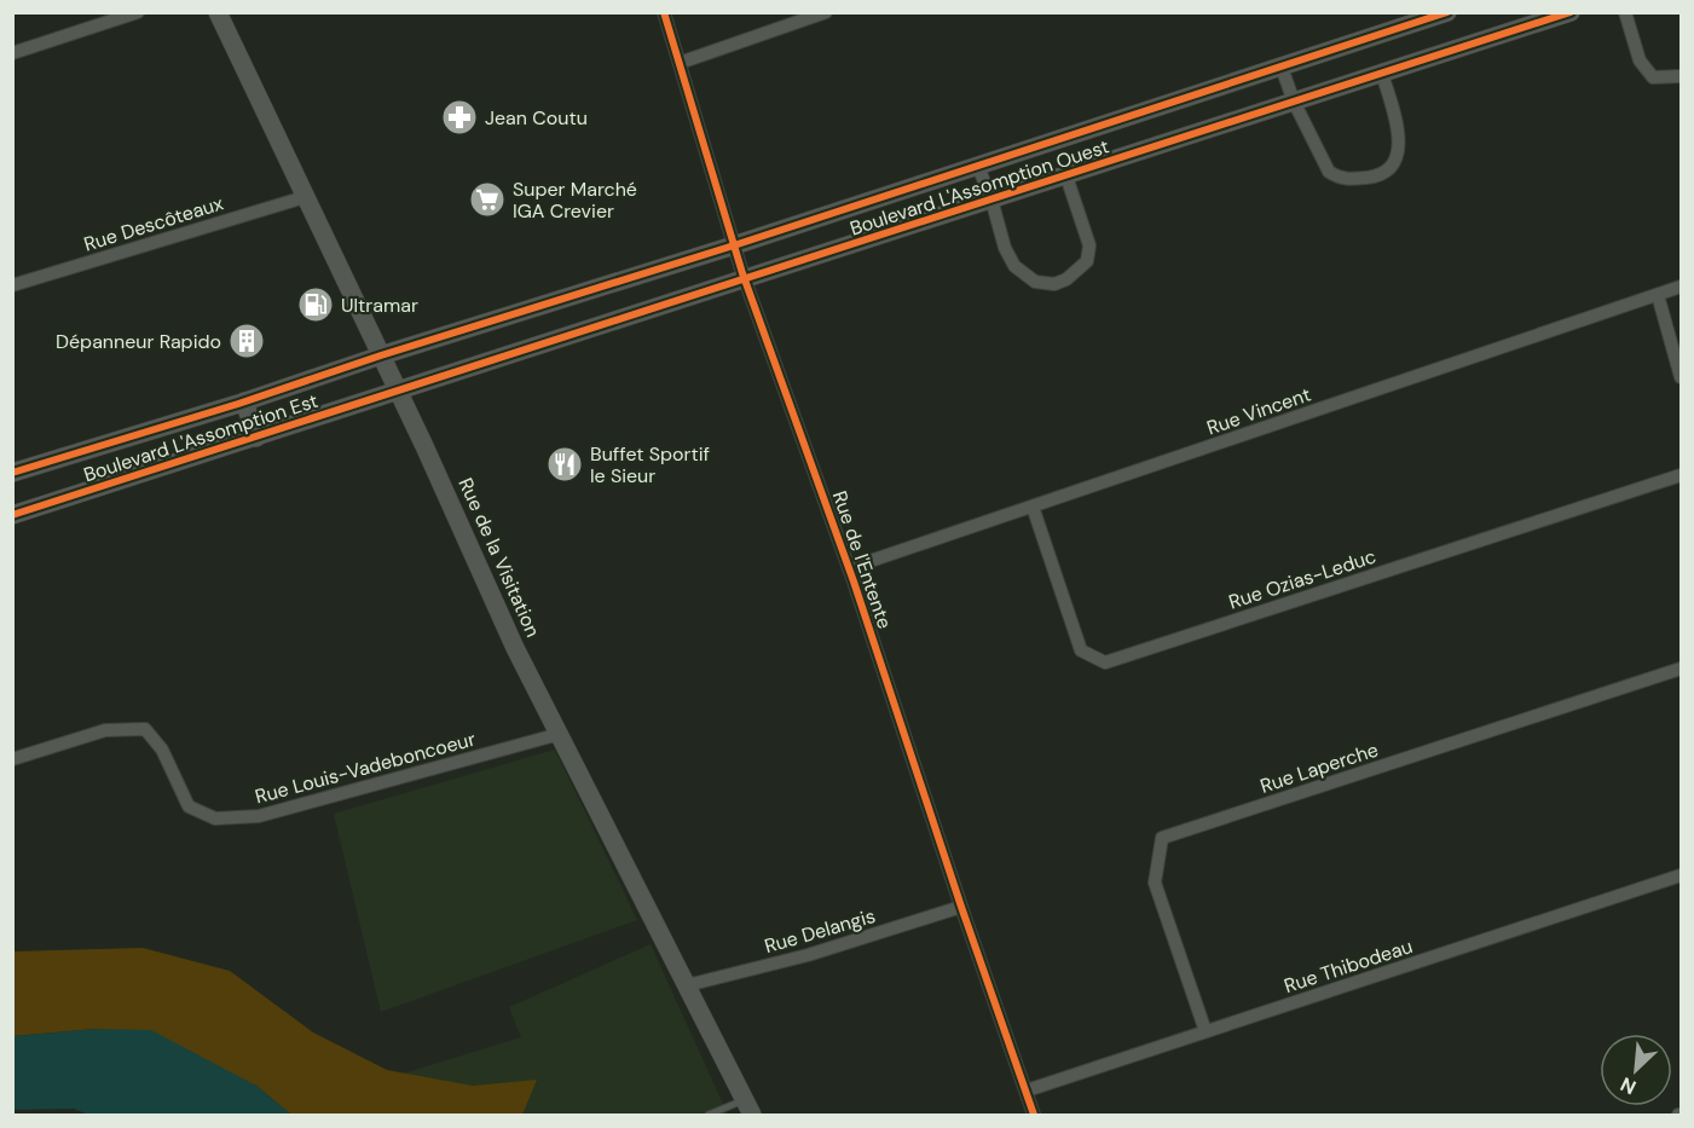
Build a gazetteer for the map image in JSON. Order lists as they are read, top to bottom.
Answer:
{
  "streets": {
    "street": [
      "Boulevard L'Assomption Ouest",
      "Rue Descôteaux",
      "Rue Vincent",
      "Boulevard L'Assomption Est",
      "Rue de la Visitation",
      "Rue de l'Entente",
      "Rue Ozias-Leduc",
      "Rue Louis-Vadeboncoeur",
      "Rue Laperche",
      "Rue Delangis",
      "Rue Thibodeau"
    ]
  },
  "crossings": [
    ["Boulevard L'Assomption Ouest", "Boulevard L'Assomption Est"],
    ["Boulevard L'Assomption Ouest", "Rue de la Visitation"],
    ["Boulevard L'Assomption Ouest", "Rue de l'Entente"],
    ["Rue Descôteaux", "Rue de la Visitation"],
    ["Rue Vincent", "Rue de l'Entente"],
    ["Rue Vincent", "Rue Ozias-Leduc"],
    ["Boulevard L'Assomption Est", "Rue de la Visitation"],
    ["Rue de la Visitation", "Rue Louis-Vadeboncoeur"],
    ["Rue de la Visitation", "Rue Delangis"],
    ["Rue de l'Entente", "Rue Delangis"],
    ["Rue de l'Entente", "Rue Thibodeau"],
    ["Rue Laperche", "Rue Thibodeau"]
  ],
  "places": {
    "pharmacy": ["Jean Coutu"],
    "supermarket": ["Super Marché IGA Crevier"],
    "fuel station": ["Ultramar"],
    "building": ["Dépanneur Rapido"],
    "restaurant": ["Buffet Sportif le Sieur"]
  },
  "north": "bottom left"
}
